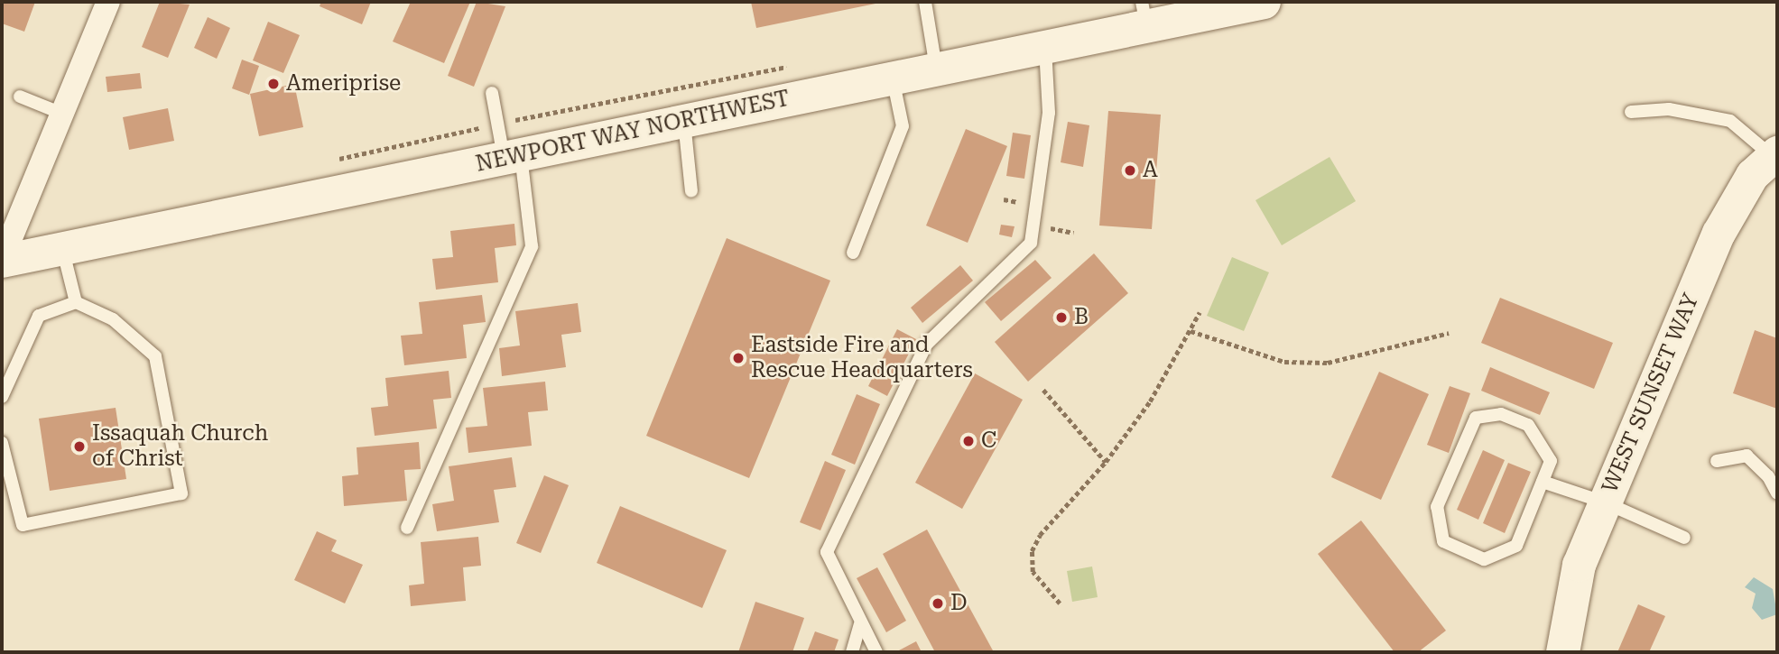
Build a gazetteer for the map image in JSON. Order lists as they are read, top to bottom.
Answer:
{
  "streets": {
    "street": ["NEWPORT WAY NORTHWEST", "WEST SUNSET WAY"]
  },
  "places": [
    "Ameriprise",
    "A",
    "B",
    "Eastside Fire and Rescue Headquarters",
    "C",
    "Issaquah Church of Christ",
    "D"
  ]
}
